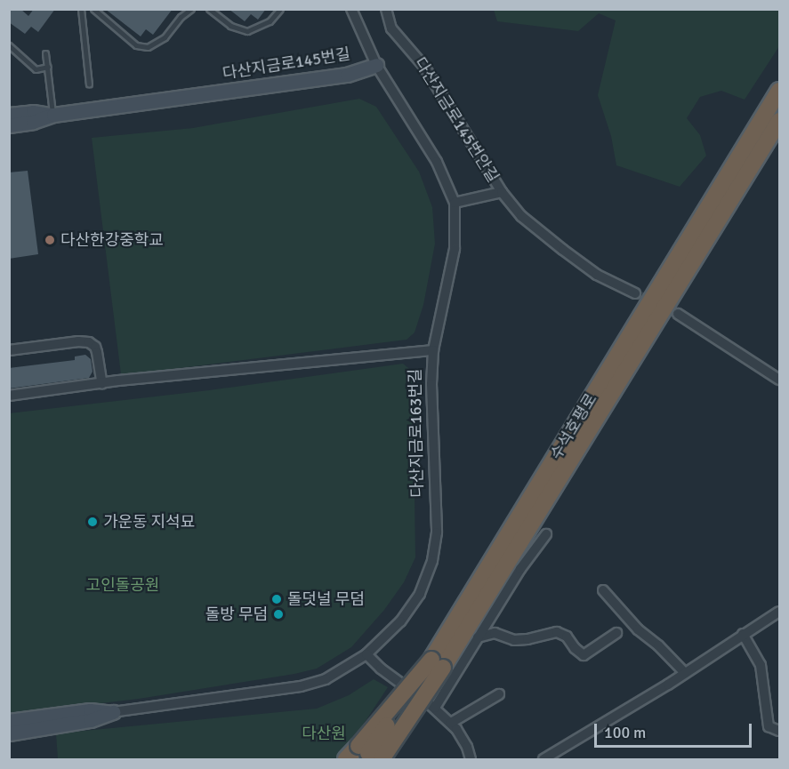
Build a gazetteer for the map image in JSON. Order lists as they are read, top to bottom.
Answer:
{
  "streets": {
    "highway": ["수석호평로"],
    "street": ["다산지금로145번길", "다산지금로145번안길", "다산지금로163번길"]
  },
  "parks": ["고인돌공원", "다산원"],
  "places": [
    "다산한강중학교",
    "가운동 지석묘",
    "돌덧널 무덤",
    "돌방 무덤"
  ],
  "scale_bar": "100 m"
}
